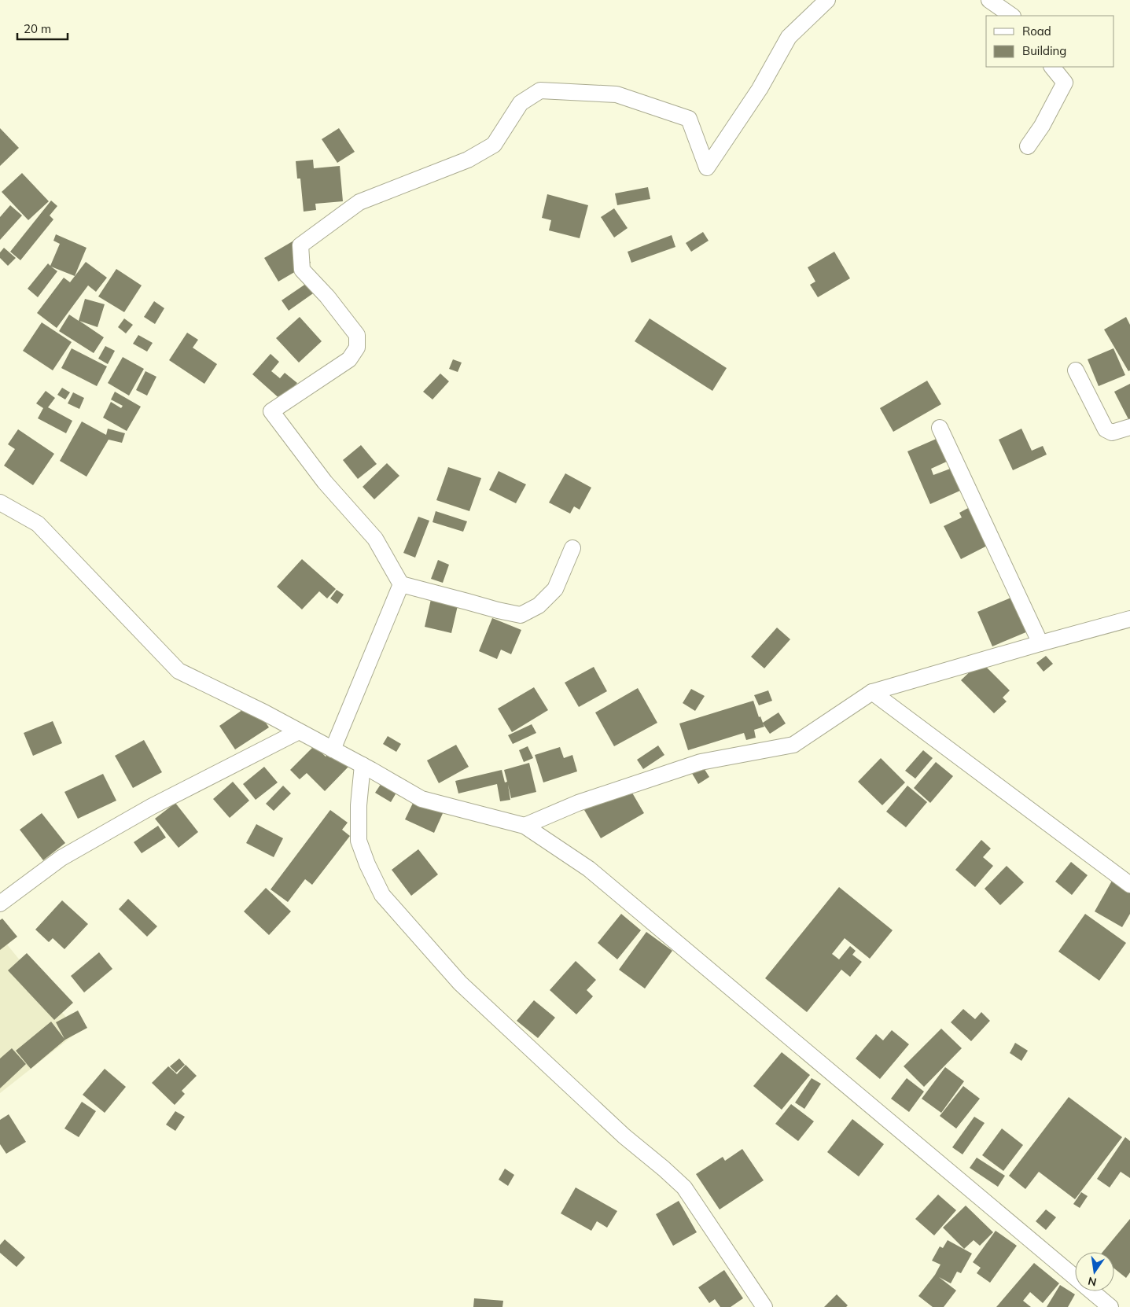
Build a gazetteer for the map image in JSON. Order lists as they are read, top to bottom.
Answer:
{
  "legend": ["Road", "Building"],
  "scale_bar": "20 m",
  "north": "bottom"
}
